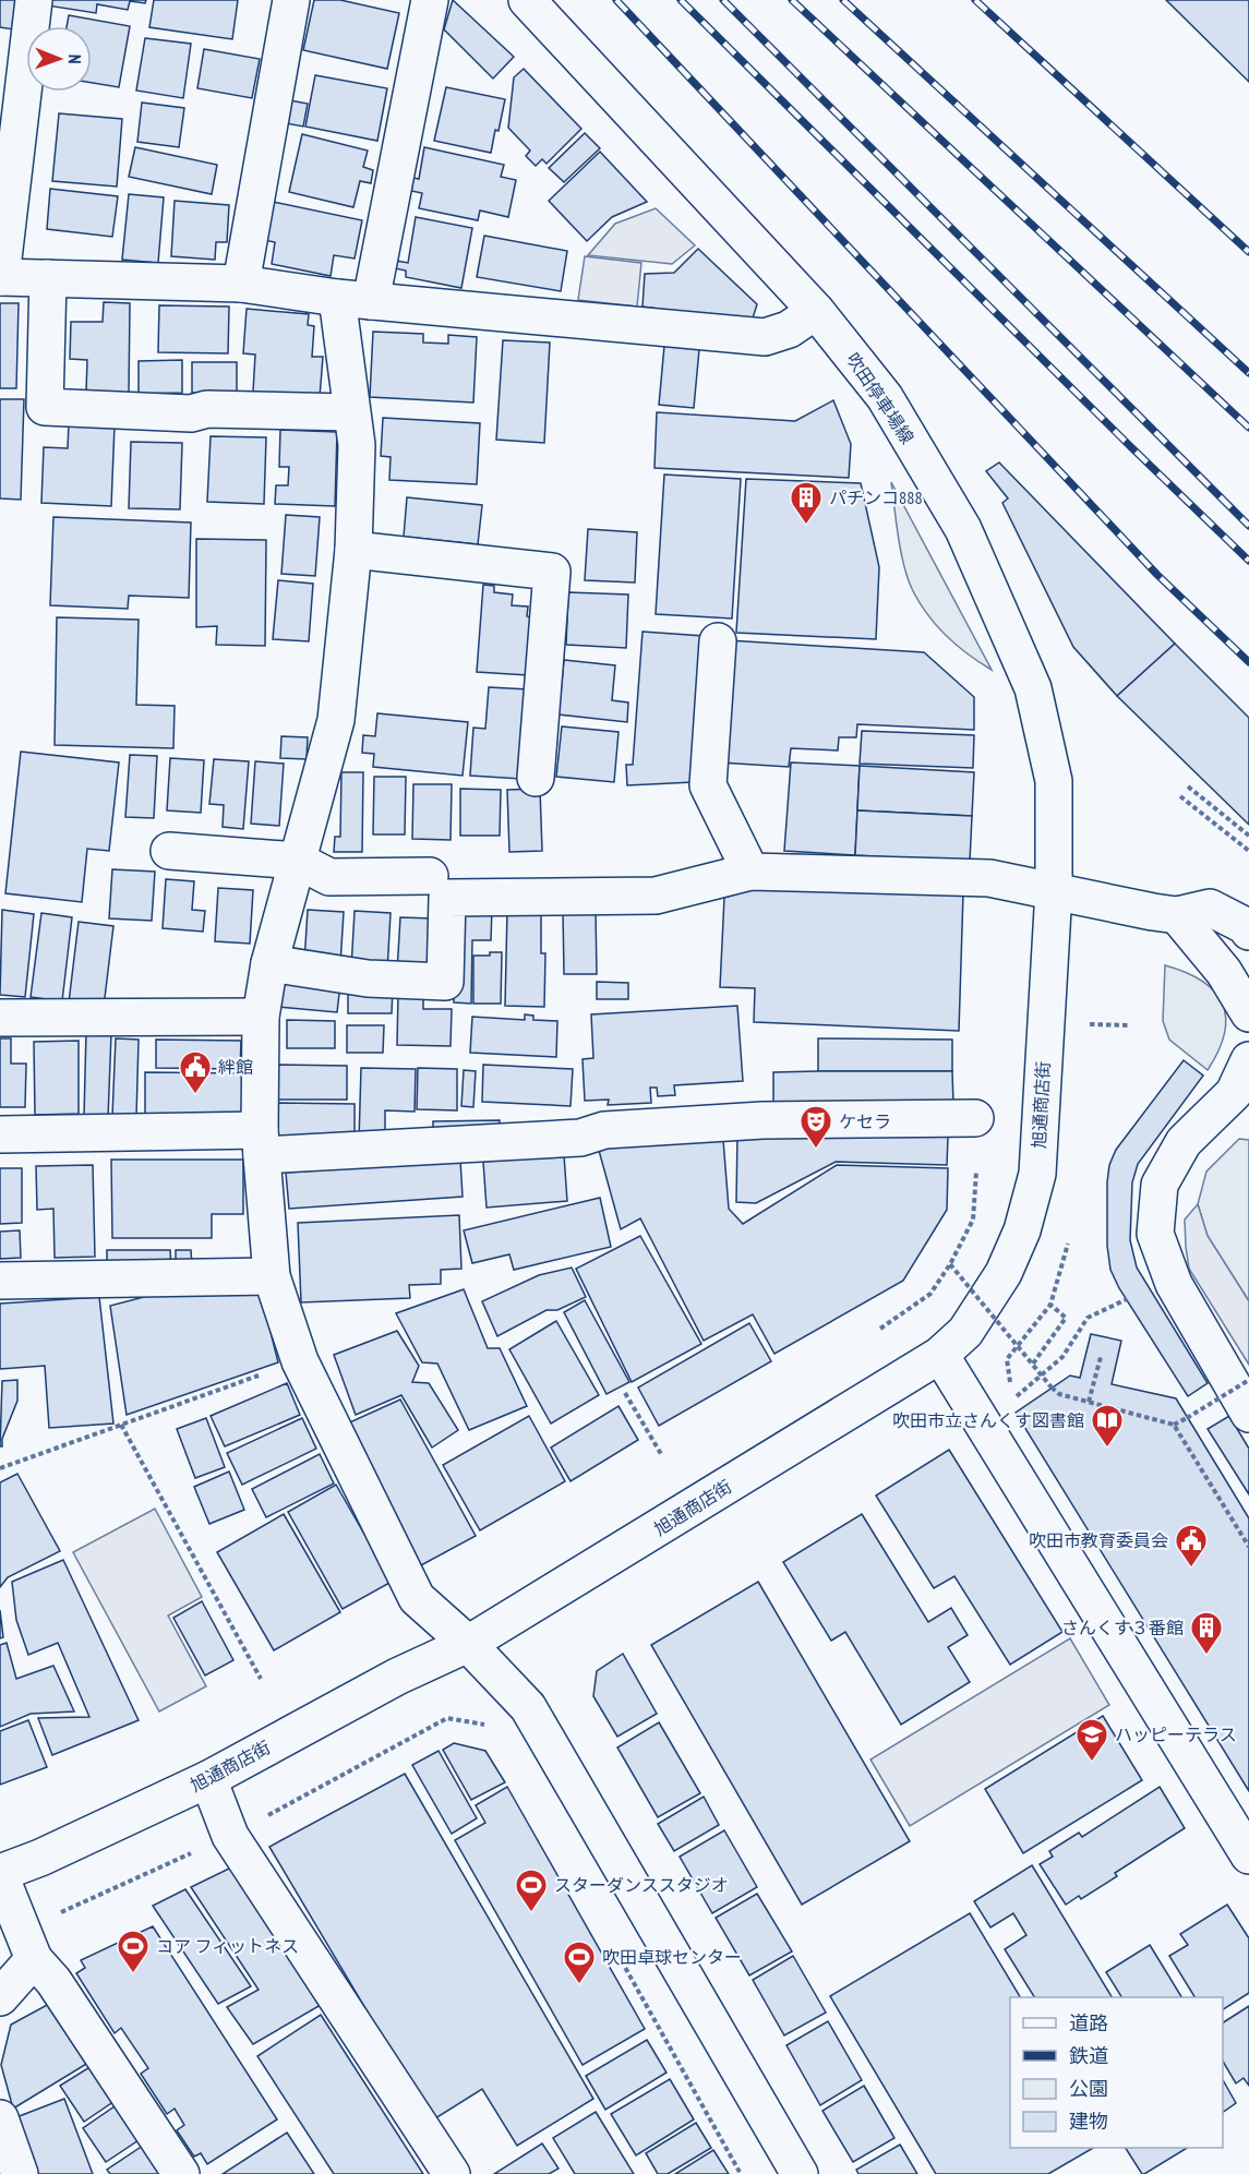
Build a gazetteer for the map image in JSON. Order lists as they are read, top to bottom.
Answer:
{
  "streets": {
    "street": ["吹田停車場線", "旭通商店街"]
  },
  "crossings": [
    ["吹田停車場線", "旭通商店街"]
  ],
  "places": {
    "building": ["パチンコ888", "さんくす３番館"],
    "public building": ["絆館", "吹田市教育委員会"],
    "theatre": ["ケセラ"],
    "library": ["吹田市立さんくす図書館"],
    "school or university": ["ハッピーテラス"],
    "sports": ["スターダンススタジオ", "コア フィットネス", "吹田卓球センター"]
  },
  "legend": [
    "道路",
    "鉄道",
    "公園",
    "建物"
  ],
  "north": "right"
}
